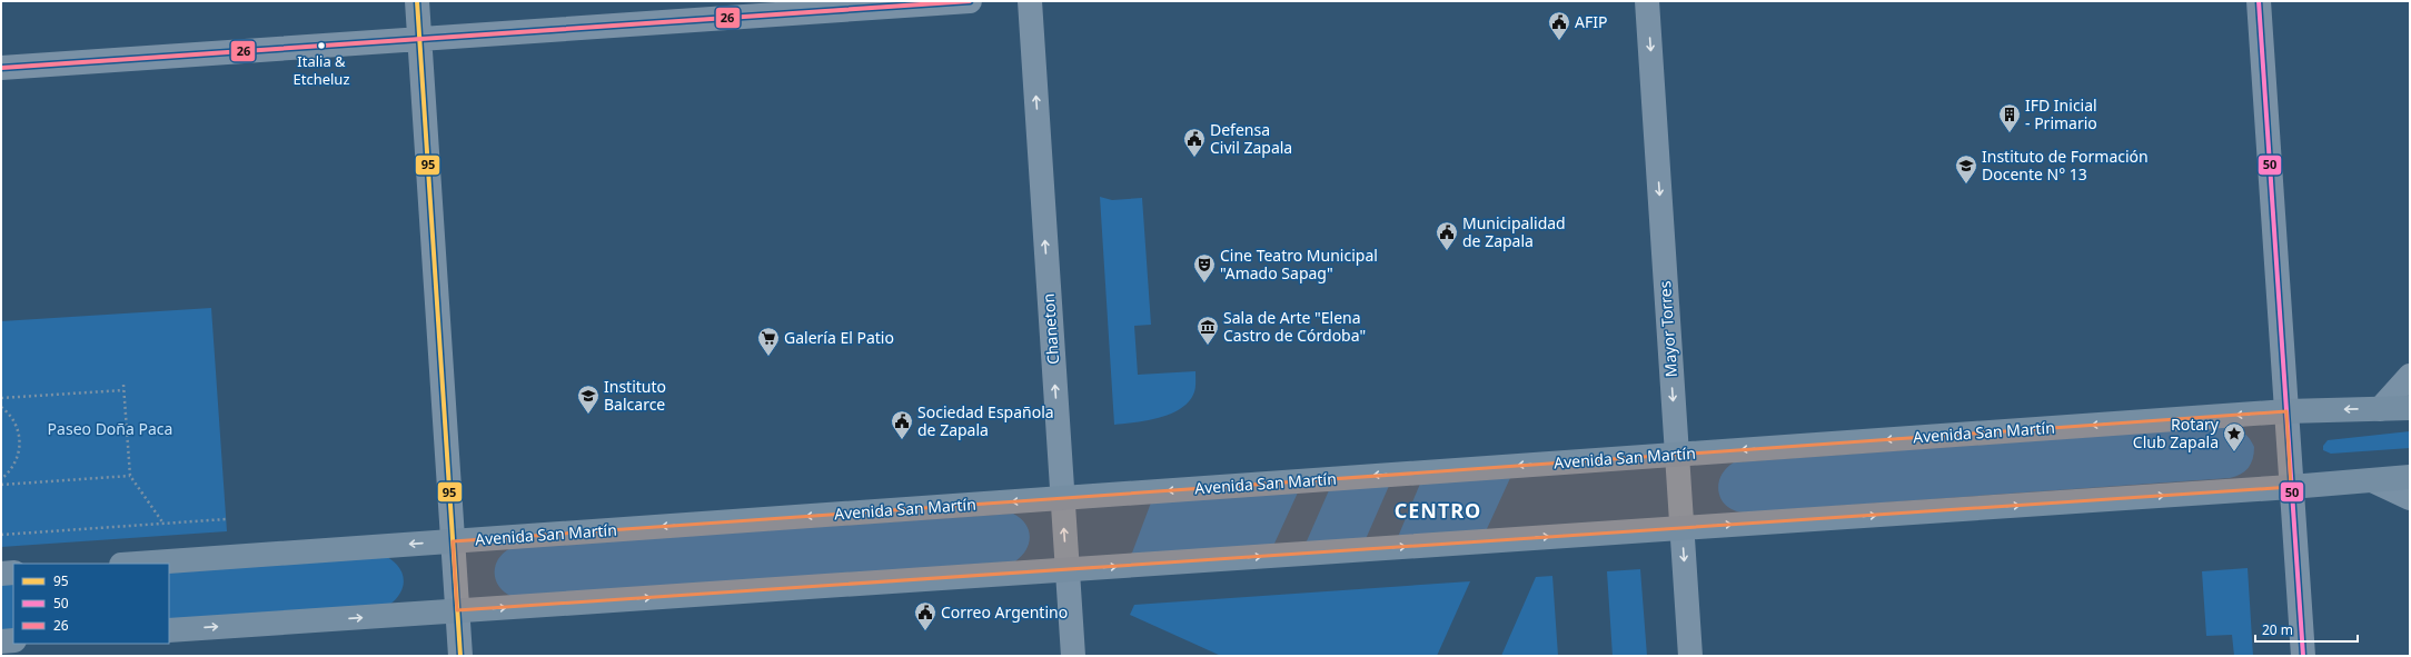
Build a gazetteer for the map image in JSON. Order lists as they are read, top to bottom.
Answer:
{
  "streets": {
    "main road": ["Avenida San Martín"],
    "street": ["Chaneton", "Mayor Torres"]
  },
  "crossings": [
    ["Chaneton", "Avenida San Martín"],
    ["Mayor Torres", "Avenida San Martín"]
  ],
  "one_way": ["Chaneton", "Mayor Torres"],
  "districts": ["CENTRO"],
  "parks": ["Paseo Doña Paca"],
  "places": {
    "public building": [
      "AFIP",
      "Defensa Civil Zapala",
      "Municipalidad de Zapala",
      "Sociedad Española de Zapala",
      "Correo Argentino"
    ],
    "other": ["Italia & Etcheluz"],
    "building": ["IFD Inicial - Primario"],
    "school or university": ["Instituto de Formación Docente N° 13", "Instituto Balcarce"],
    "theatre": ["Cine Teatro Municipal \"Amado Sapag\""],
    "museum": ["Sala de Arte \"Elena Castro de Córdoba\""],
    "supermarket": ["Galería El Patio"],
    "place": ["Rotary Club Zapala"]
  },
  "lines": ["transit line 95", "transit line 50", "transit line 26"],
  "legend": ["95", "50", "26"],
  "scale_bar": "20 m"
}
